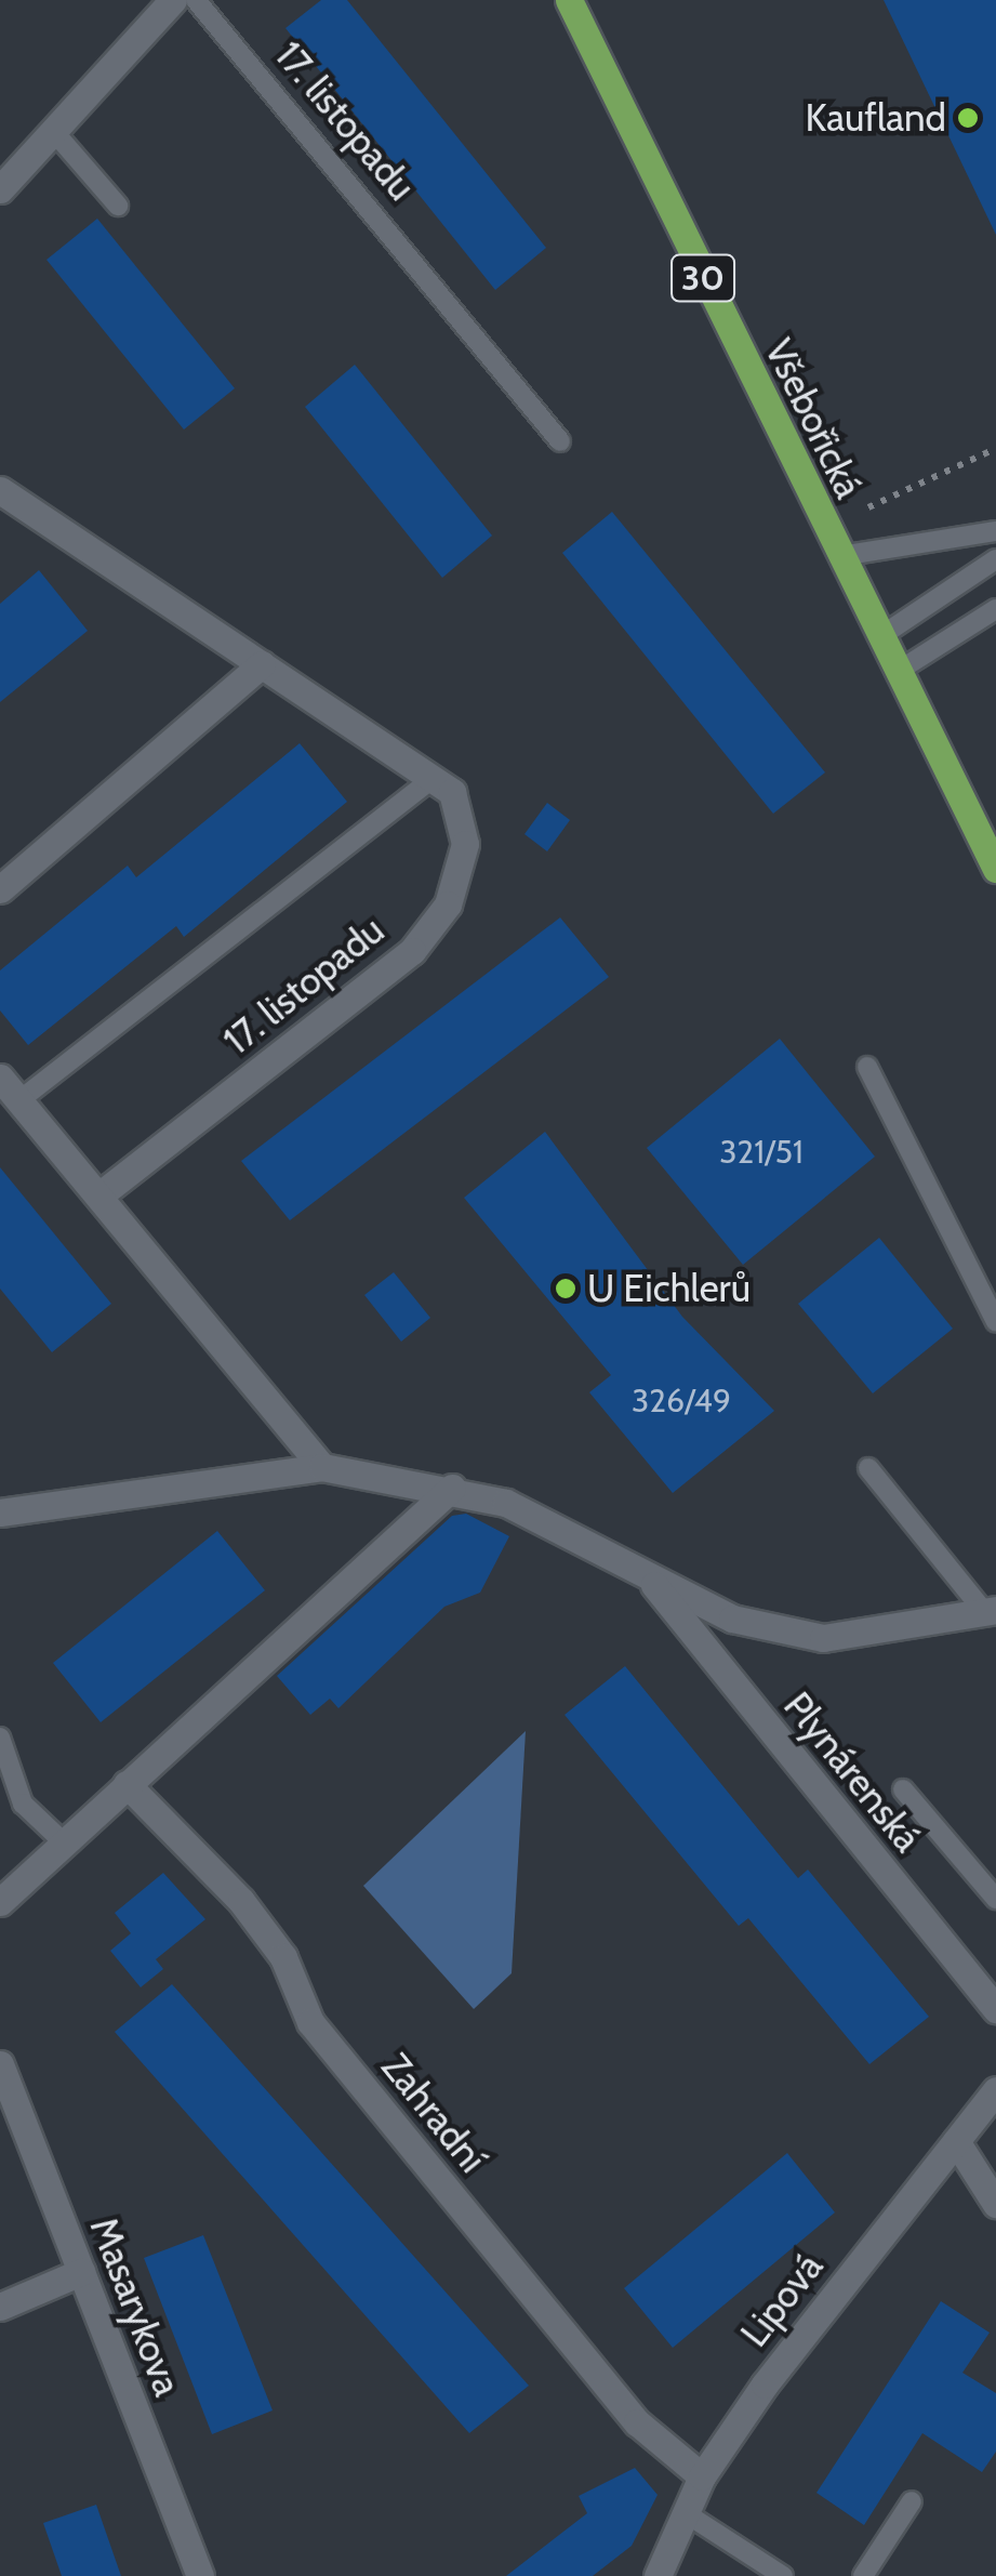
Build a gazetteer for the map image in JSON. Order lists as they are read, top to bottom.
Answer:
{
  "streets": {
    "main road": ["30", "Všebořická"],
    "street": [
      "17. listopadu",
      "Plynárenská",
      "Zahradní",
      "Lipová",
      "Masarykova"
    ]
  },
  "crossings": [
    ["Zahradní", "Lipová"]
  ],
  "places": ["Kaufland", "U Eichlerů"],
  "house_numbers": ["321/51", "326/49"]
}
